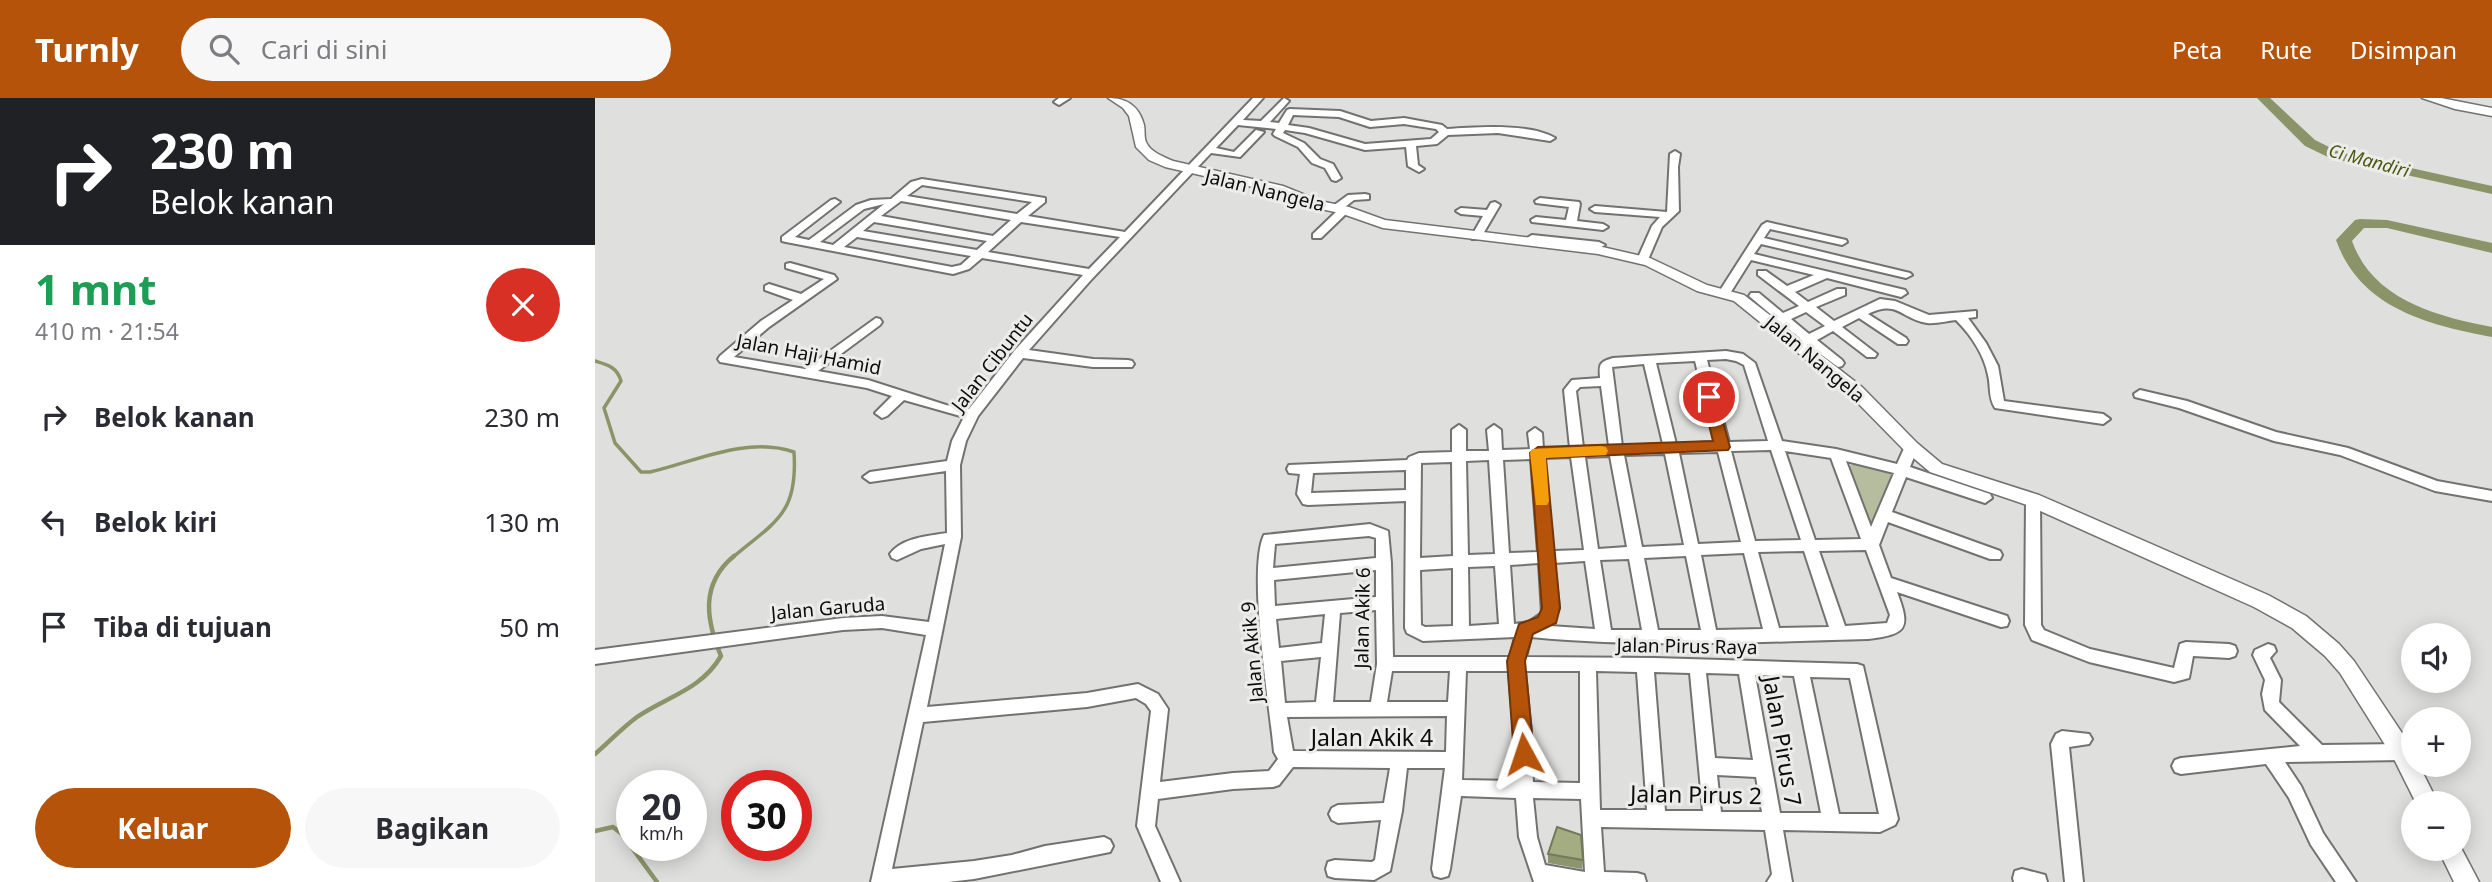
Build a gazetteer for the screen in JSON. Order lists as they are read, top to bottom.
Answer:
{
  "streets": {
    "main road": ["Jalan Nangela"],
    "street": [
      "Jalan Haji Hamid",
      "Jalan Cibuntu",
      "Jalan Garuda",
      "Jalan Akik 6",
      "Jalan Pirus Raya",
      "Jalan Akik 9",
      "Jalan Akik 4",
      "Jalan Pirus 7",
      "Jalan Pirus 2"
    ]
  },
  "crossings": [
    ["Jalan Nangela", "Jalan Cibuntu"],
    ["Jalan Haji Hamid", "Jalan Cibuntu"],
    ["Jalan Cibuntu", "Jalan Garuda"],
    ["Jalan Akik 6", "Jalan Pirus Raya"],
    ["Jalan Akik 6", "Jalan Akik 9"],
    ["Jalan Pirus Raya", "Jalan Pirus 7"],
    ["Jalan Pirus Raya", "Jalan Pirus 2"],
    ["Jalan Akik 9", "Jalan Akik 4"],
    ["Jalan Pirus 7", "Jalan Pirus 2"]
  ],
  "water": ["Ci Mandiri"],
  "page": {
    "header": "Turnly",
    "search": "Cari di sini",
    "nav": ["Peta", "Rute", "Disimpan"],
    "turn": ["230 m", "Belok kanan"],
    "heading": ["1 mnt", "410 m · 21:54"],
    "list": [
      {
        "name": "Belok kanan",
        "value": "230 m"
      },
      {
        "name": "Belok kiri",
        "value": "130 m"
      },
      {
        "name": "Tiba di tujuan",
        "value": "50 m"
      }
    ],
    "map_buttons": ["+", "−"],
    "speed": "20 km/h",
    "limit": "30",
    "buttons": ["Keluar", "Bagikan"]
  }
}
